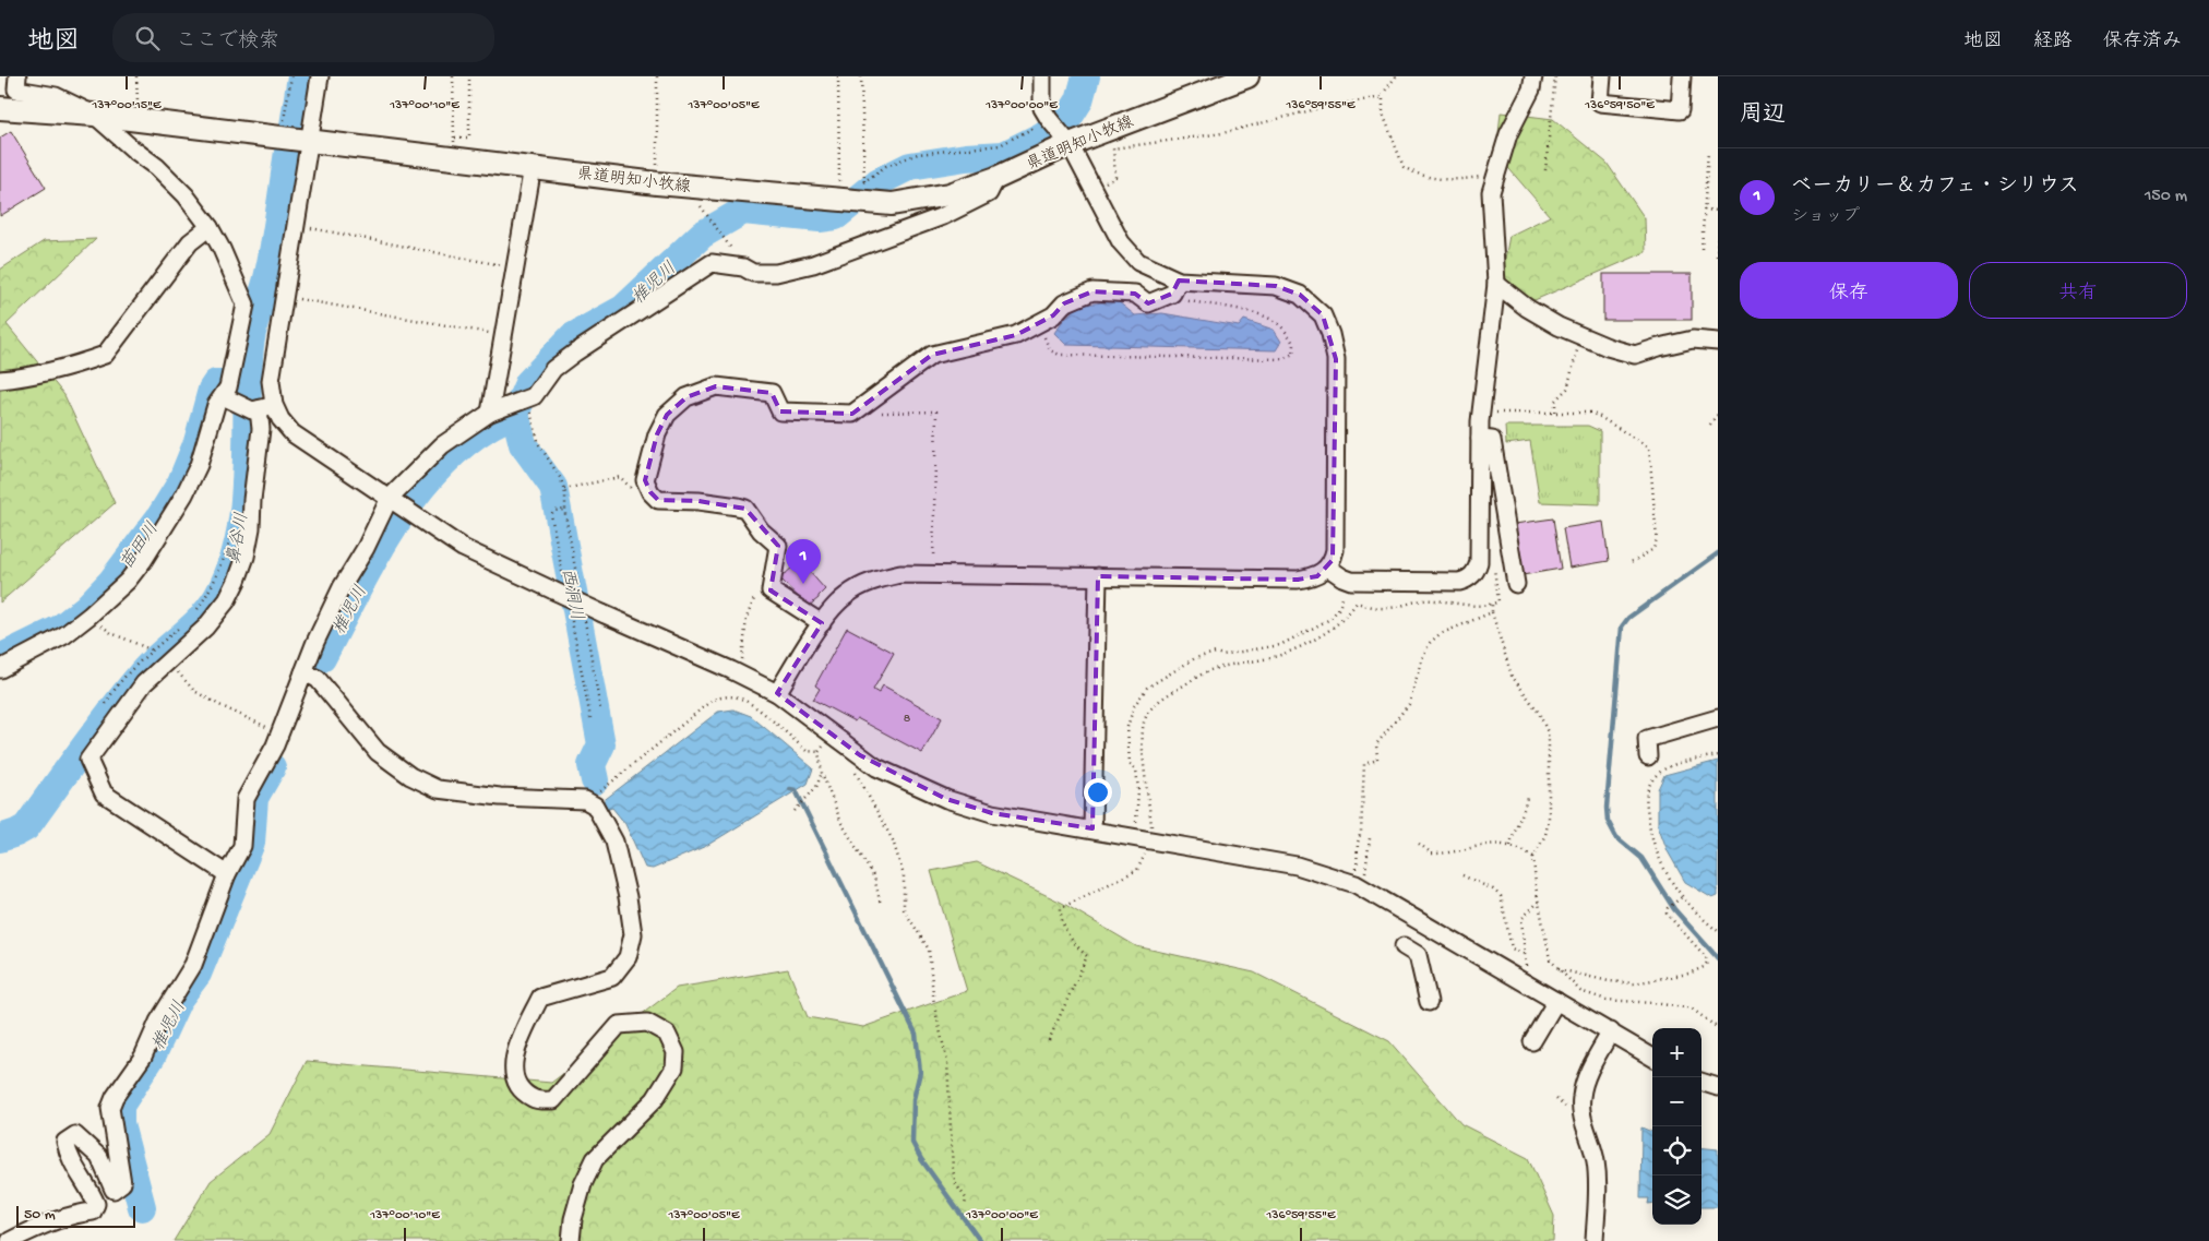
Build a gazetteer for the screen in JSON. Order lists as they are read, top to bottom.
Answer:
{
  "streets": {
    "main road": ["県道明知小牧線"]
  },
  "water": [
    "椎児川",
    "鼻谷川",
    "苗田川",
    "西洞川"
  ],
  "house_numbers": ["8"],
  "scale_bar": "50 m",
  "page": {
    "header": "地図",
    "search": "ここで検索",
    "nav": ["地図", "経路", "保存済み"],
    "heading": "周辺",
    "list": [
      {
        "mark": "1",
        "name": "ベーカリー＆カフェ・シリウス",
        "note": "ショップ",
        "value": "150 m"
      }
    ],
    "buttons": ["保存", "共有"],
    "pins": "1",
    "map_buttons": ["+", "−"],
    "scale": "50 m"
  },
  "coordinates": [
    "137°00'15\"E",
    "137°00'10\"E",
    "137°00'05\"E",
    "137°00'00\"E",
    "136°59'55\"E",
    "136°59'50\"E"
  ]
}
